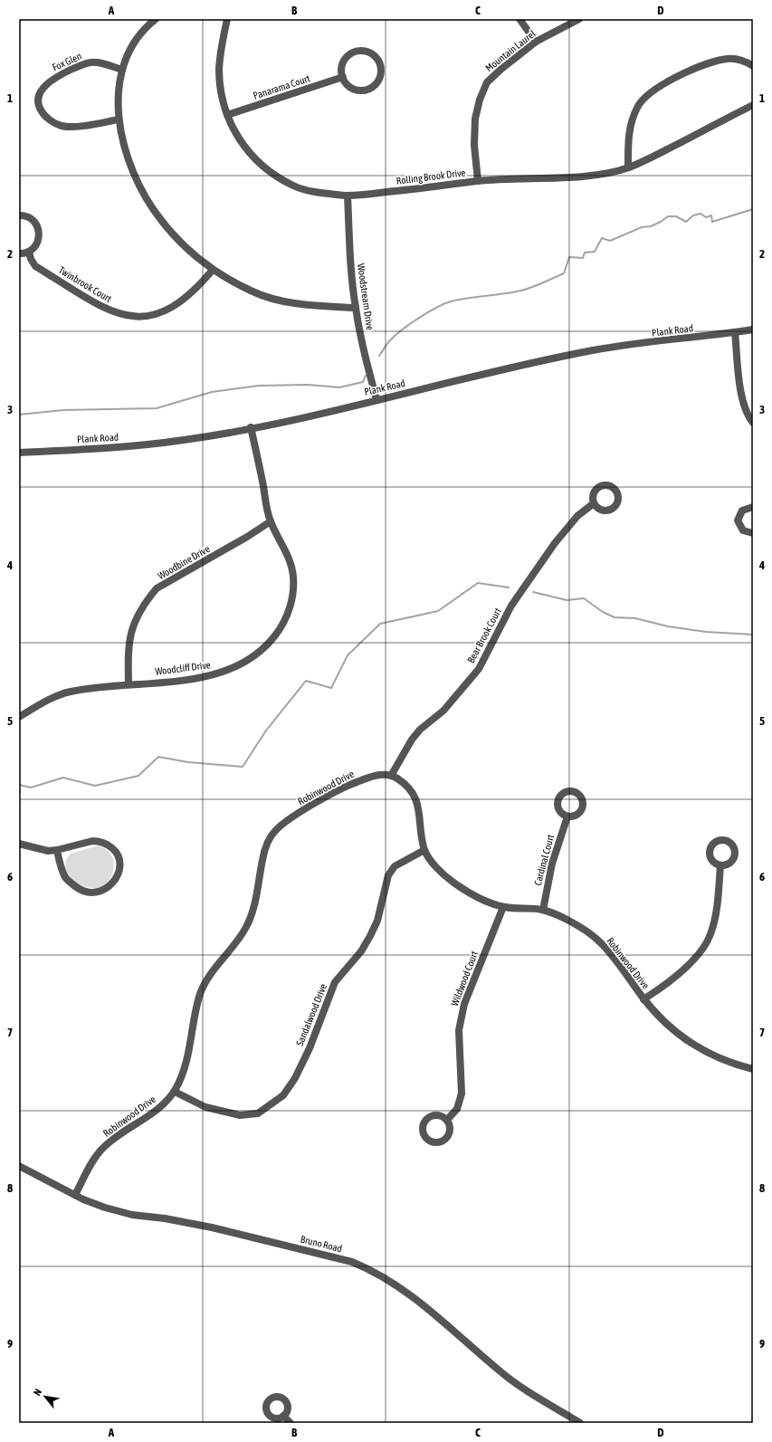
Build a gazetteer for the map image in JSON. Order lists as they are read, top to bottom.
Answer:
{
  "streets": {
    "street": [
      "Mountain Laurel",
      "Fox Glen",
      "Panarama Court",
      "Rolling Brook Drive",
      "Twinbrook Court",
      "Woodstream Drive",
      "Plank Road",
      "Woodbine Drive",
      "Bear Brook Court",
      "Woodcliff Drive",
      "Robinwood Drive",
      "Cardinal Court",
      "Wildwood Court",
      "Sandalwood Drive",
      "Bruno Road"
    ]
  },
  "crossings": [
    ["Mountain Laurel", "Rolling Brook Drive"],
    ["Panarama Court", "Rolling Brook Drive"],
    ["Rolling Brook Drive", "Woodstream Drive"],
    ["Woodstream Drive", "Plank Road"],
    ["Plank Road", "Woodcliff Drive"],
    ["Woodbine Drive", "Woodcliff Drive"],
    ["Bear Brook Court", "Robinwood Drive"],
    ["Robinwood Drive", "Cardinal Court"],
    ["Robinwood Drive", "Wildwood Court"],
    ["Robinwood Drive", "Sandalwood Drive"],
    ["Robinwood Drive", "Bruno Road"]
  ],
  "north": "top left",
  "grid": {
    "columns": [
      "A",
      "B",
      "C",
      "D"
    ],
    "rows": [
      "1",
      "2",
      "3",
      "4",
      "5",
      "6",
      "7",
      "8",
      "9"
    ]
  }
}
